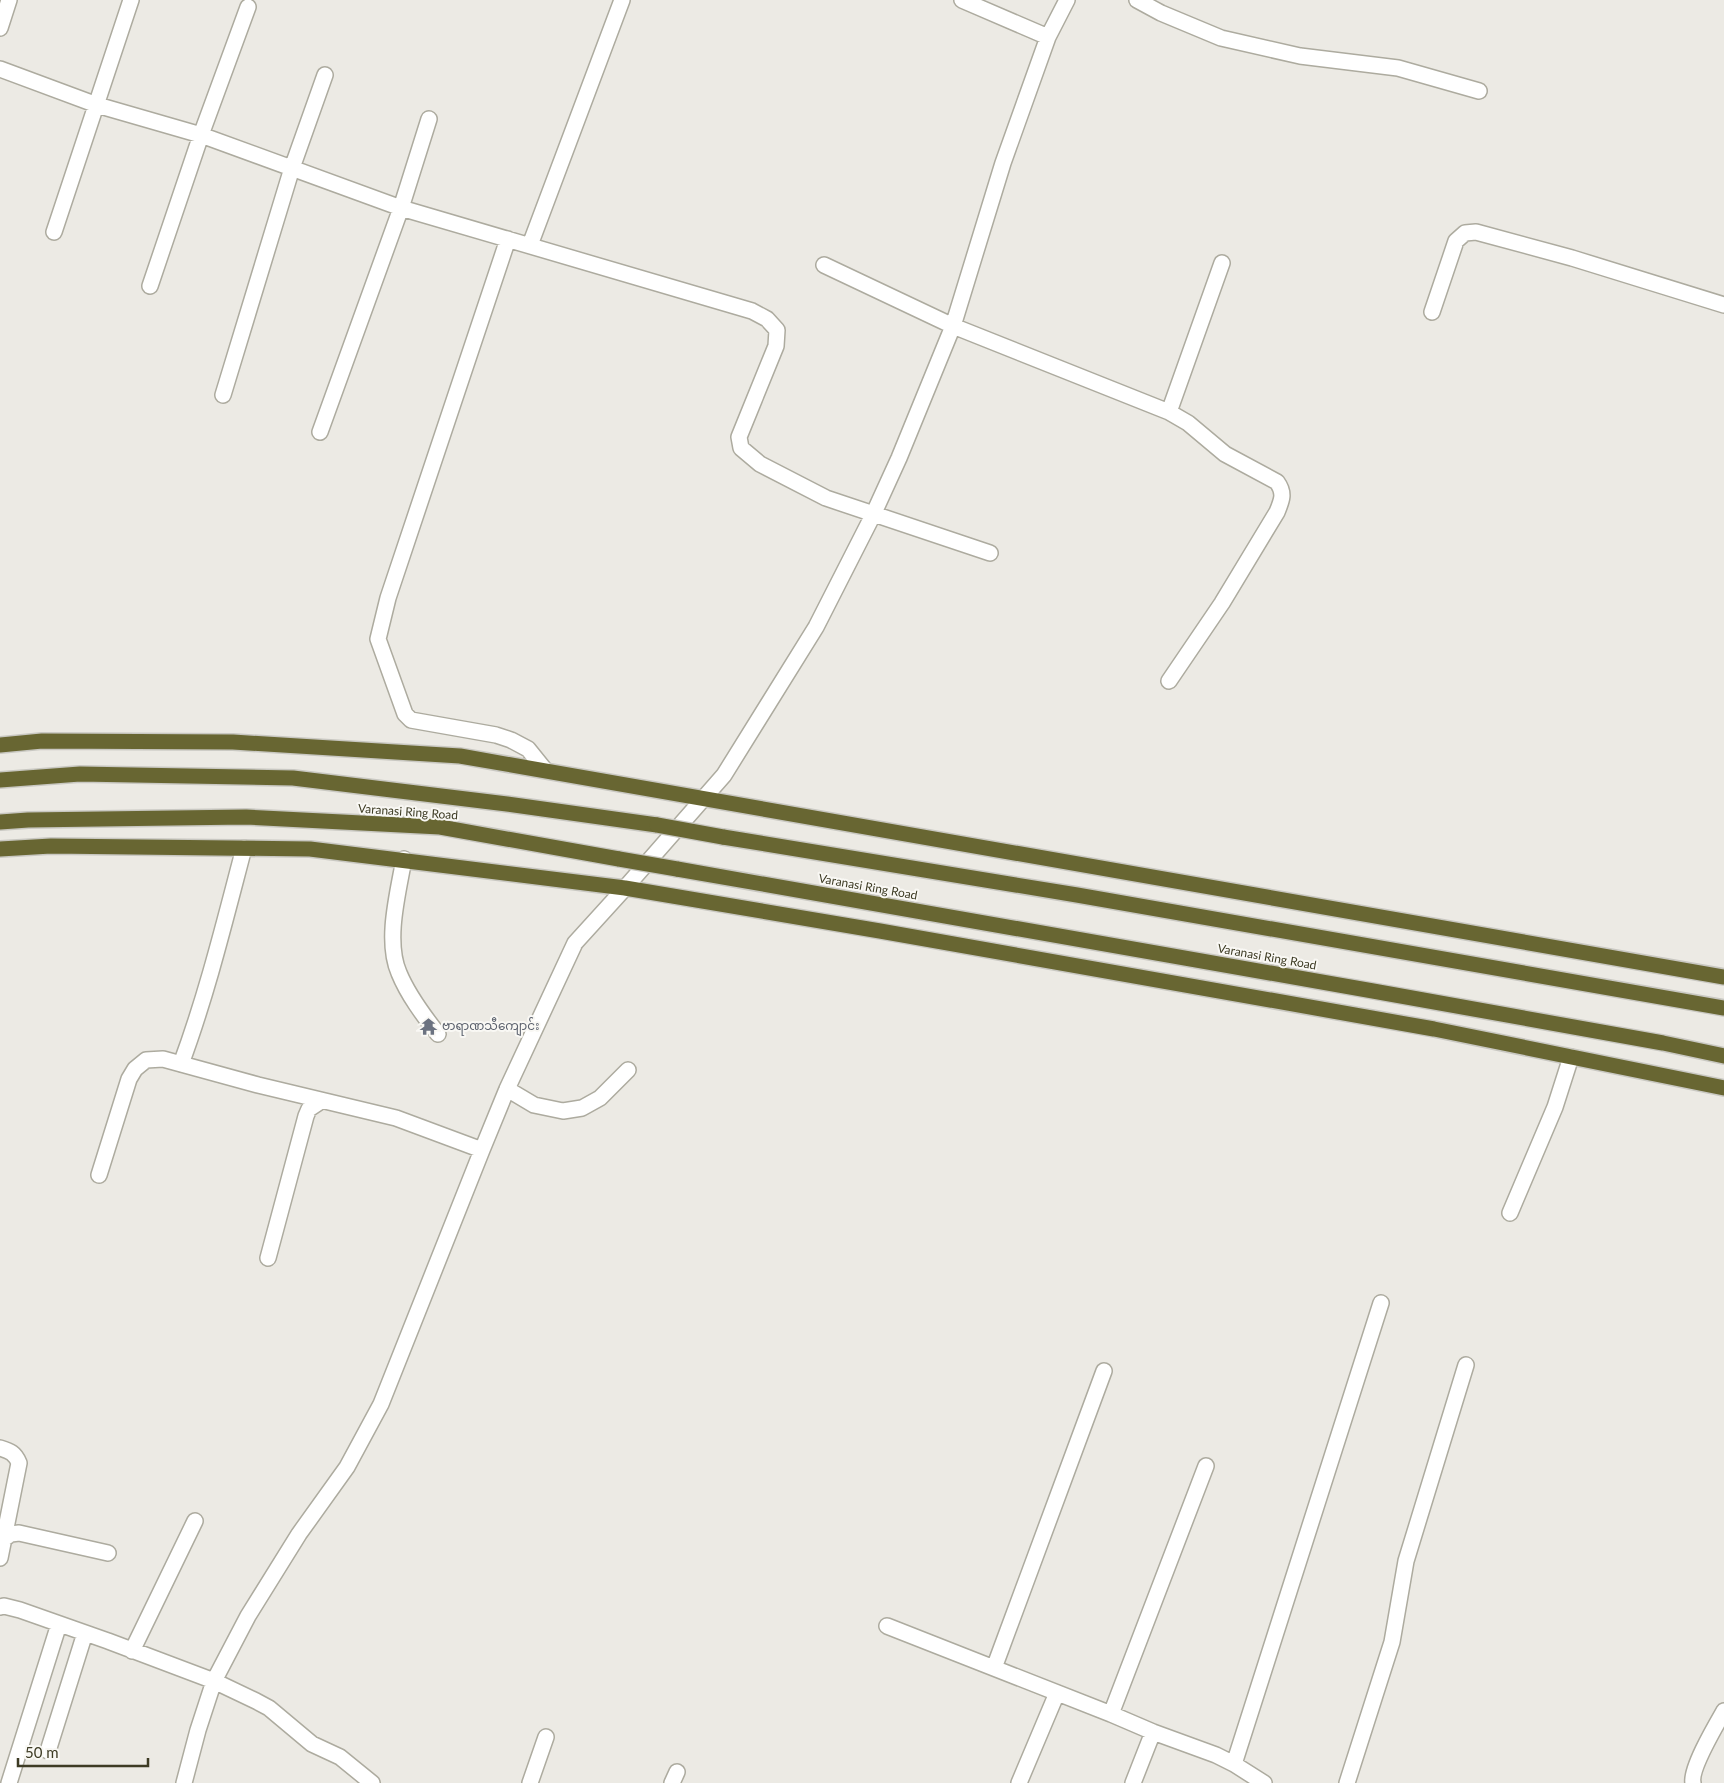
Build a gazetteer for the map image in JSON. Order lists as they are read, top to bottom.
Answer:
{
  "streets": {
    "highway": ["Varanasi Ring Road"]
  },
  "places": {
    "temple": ["ဗာရာဏသီကျောင်း"]
  },
  "scale_bar": "50 m"
}
